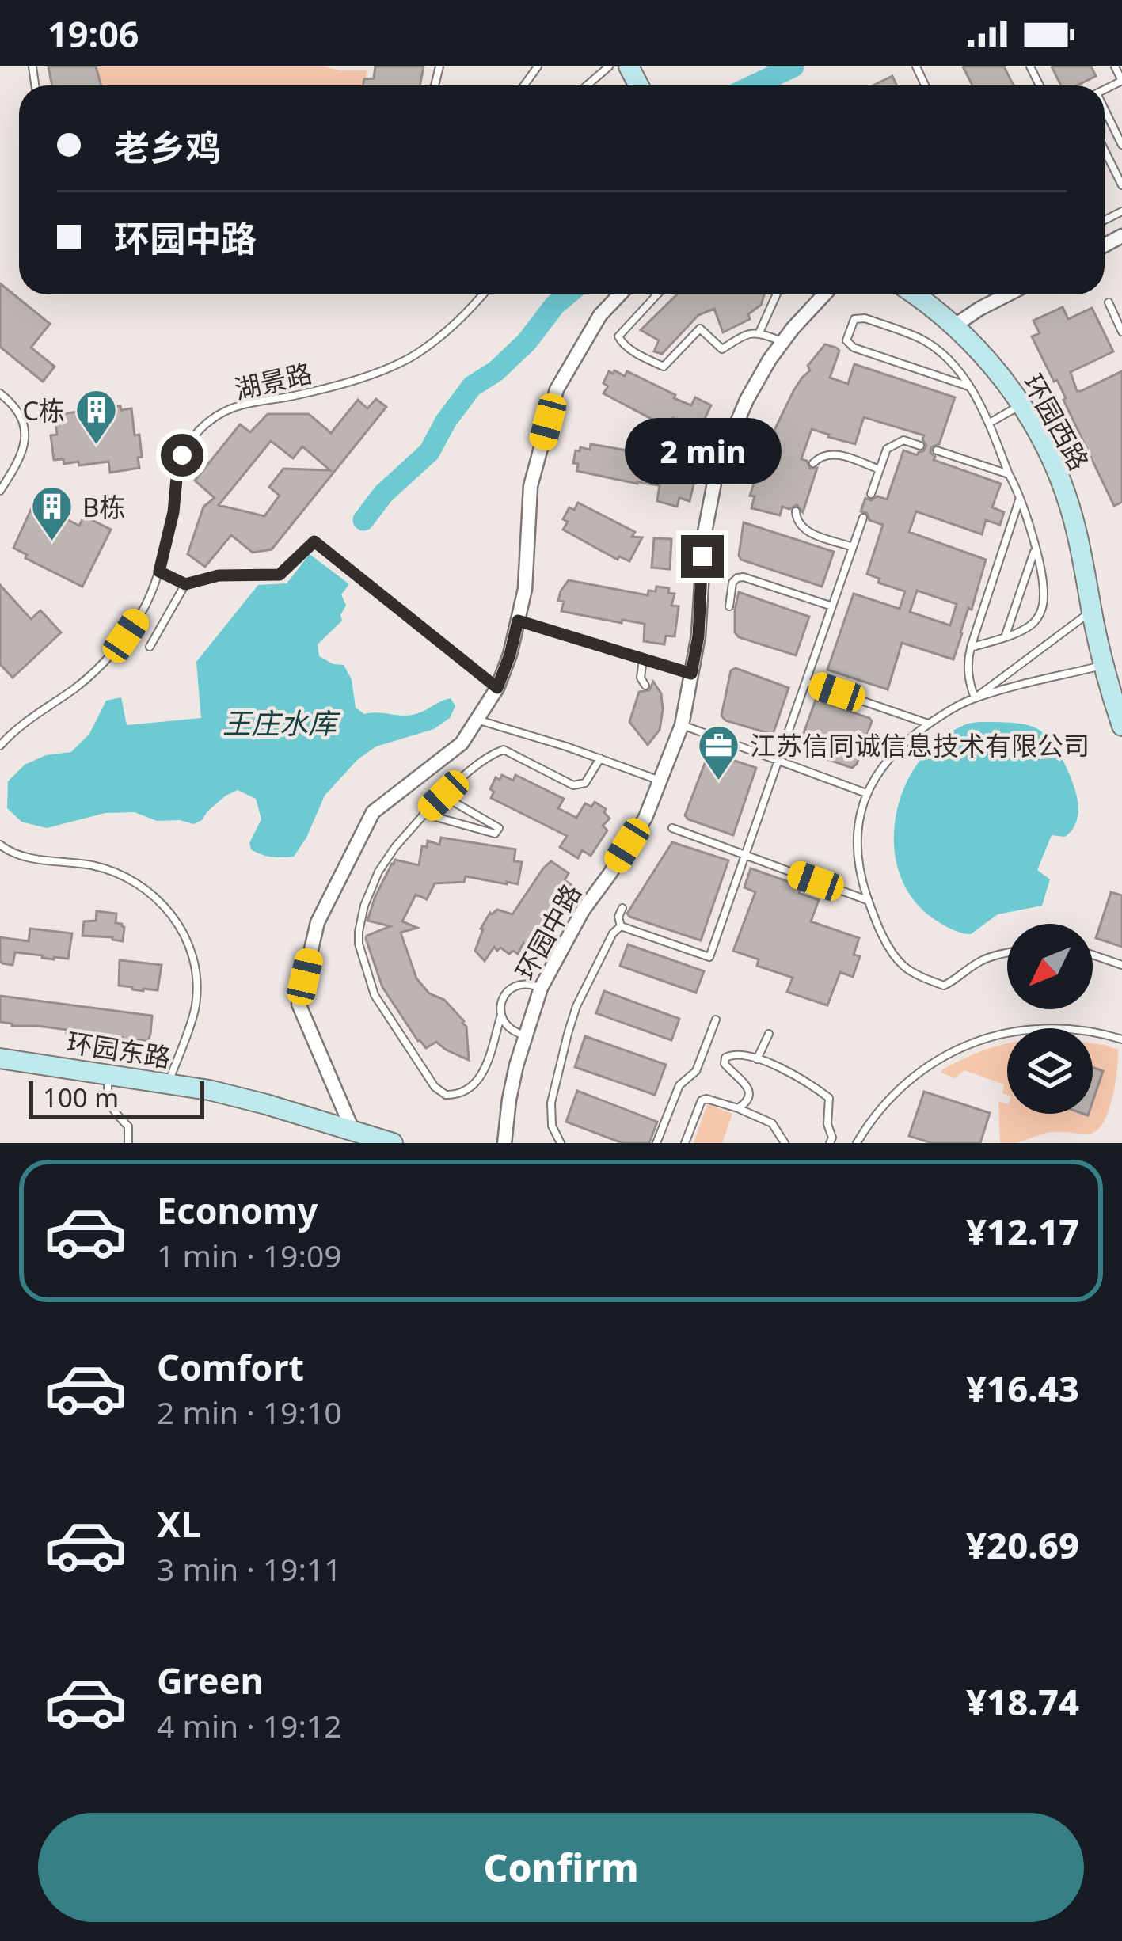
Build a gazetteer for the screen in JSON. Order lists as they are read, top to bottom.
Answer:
{
  "streets": {
    "street": ["环园西路", "环园中路", "环园东路"],
    "lane": ["湖景路"]
  },
  "water": ["王庄水库"],
  "places": {
    "building": ["C栋", "B栋"],
    "office": ["江苏信同诚信息技术有限公司"]
  },
  "scale_bar": "100 m",
  "north": "bottom left",
  "page": {
    "status": "19:06",
    "banner": ["老乡鸡", "环园中路"],
    "bubble": "2 min",
    "scale": "100 m",
    "list": [
      {
        "name": "Economy",
        "note": "1 min · 19:09",
        "value": "¥12.17"
      },
      {
        "name": "Comfort",
        "note": "2 min · 19:10",
        "value": "¥16.43"
      },
      {
        "name": "XL",
        "note": "3 min · 19:11",
        "value": "¥20.69"
      },
      {
        "name": "Green",
        "note": "4 min · 19:12",
        "value": "¥18.74"
      }
    ],
    "buttons": "Confirm"
  }
}
